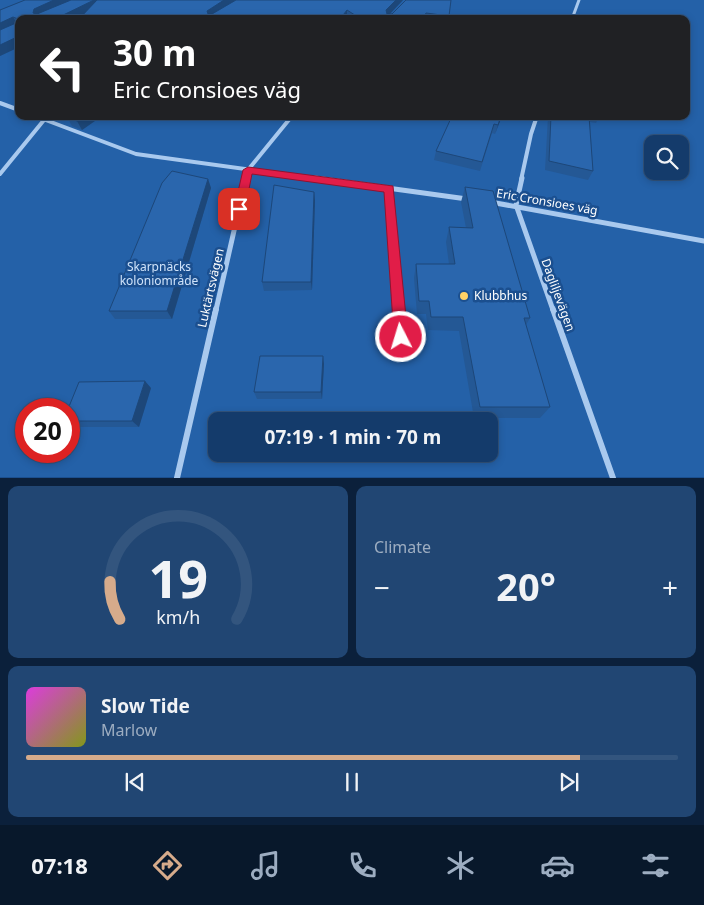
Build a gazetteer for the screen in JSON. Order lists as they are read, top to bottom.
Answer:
{
  "streets": {
    "street": ["Eric Cronsioes väg", "Luktärtsvägen", "Dagliljevägen"]
  },
  "crossings": [
    ["Eric Cronsioes väg", "Luktärtsvägen"],
    ["Eric Cronsioes väg", "Dagliljevägen"]
  ],
  "parks": ["Skarpnäcks koloniområde"],
  "places": ["Klubbhus"],
  "page": {
    "turn": ["30 m", "Eric Cronsioes väg"],
    "limit": "20",
    "trip": "07:19 · 1 min · 70 m",
    "tile": "Climate",
    "heat": ["−", "20°", "+"],
    "song": ["Slow Tide", "Marlow"],
    "tabs": "07:18",
    "gauge": ["19", "km/h"]
  }
}
